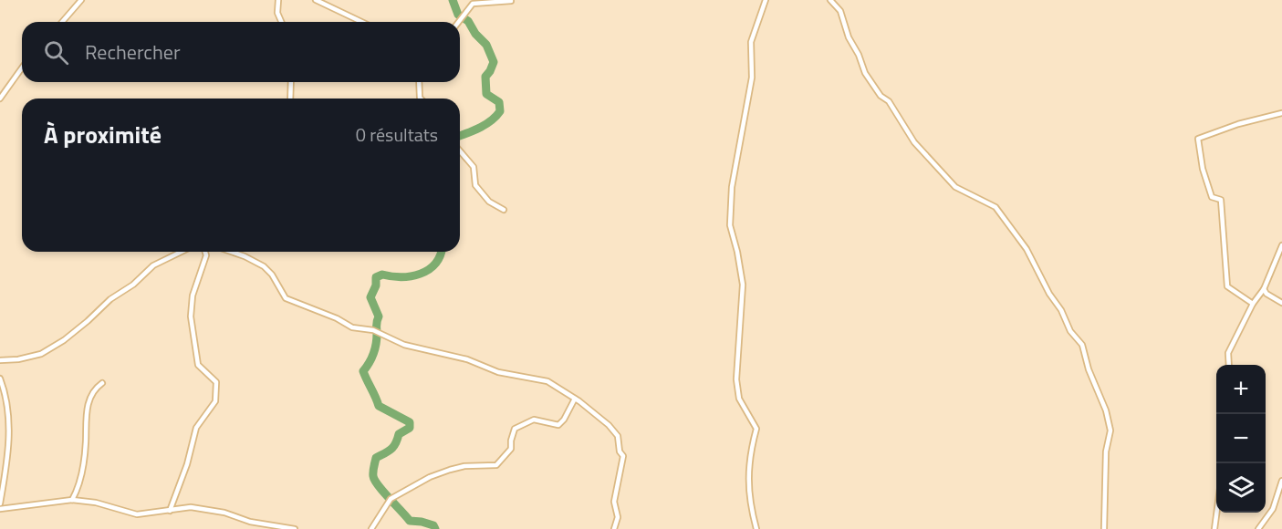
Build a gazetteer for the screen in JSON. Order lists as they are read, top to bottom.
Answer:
{
  "page": {
    "search": "Rechercher",
    "heading": ["À proximité", "0 résultats"],
    "map_buttons": ["+", "−"]
  }
}
